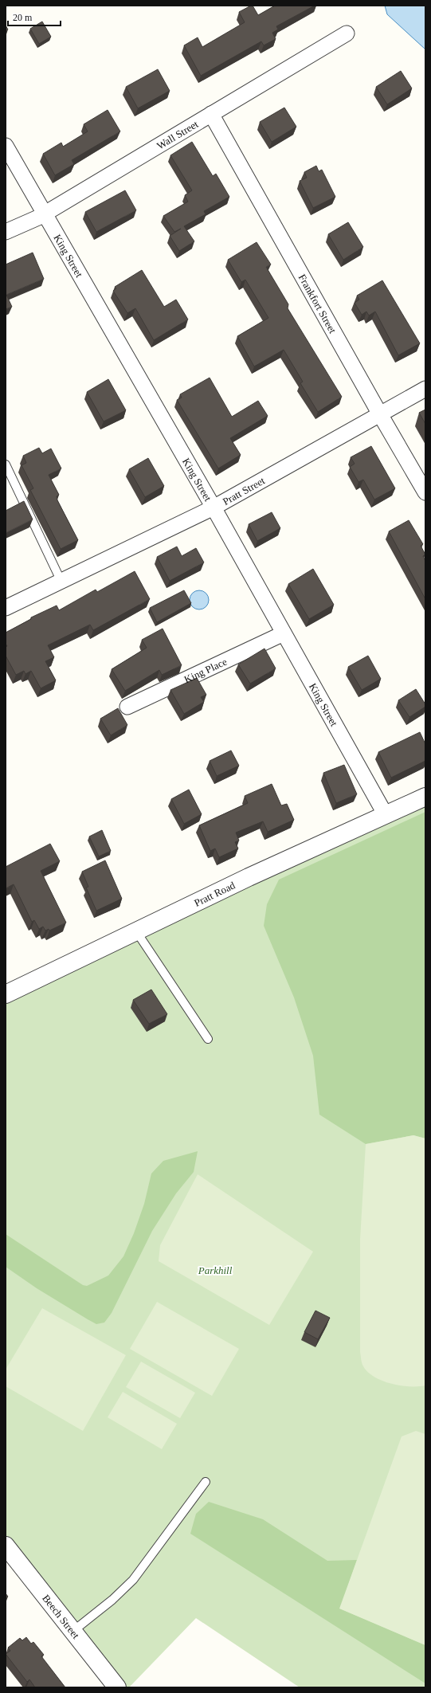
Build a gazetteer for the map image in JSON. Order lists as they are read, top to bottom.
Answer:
{
  "streets": {
    "street": [
      "Wall Street",
      "King Street",
      "Frankfort Street",
      "Pratt Street",
      "King Place",
      "Pratt Road",
      "Beech Street"
    ]
  },
  "crossings": [
    ["Wall Street", "King Street"],
    ["Wall Street", "Frankfort Street"],
    ["King Street", "Pratt Street"],
    ["King Street", "King Place"],
    ["King Street", "Pratt Road"],
    ["Frankfort Street", "Pratt Street"]
  ],
  "parks": ["Parkhill"],
  "scale_bar": "20 m"
}
